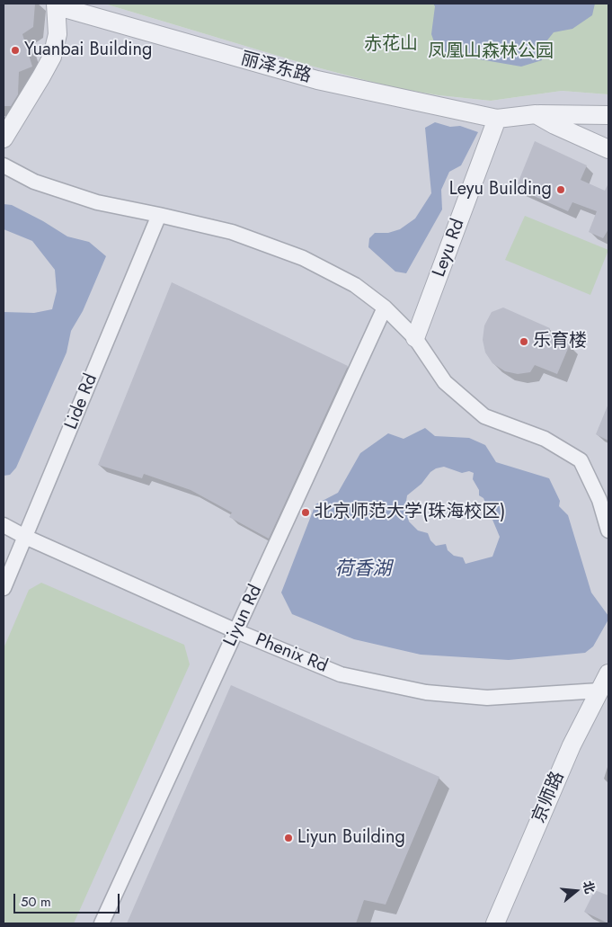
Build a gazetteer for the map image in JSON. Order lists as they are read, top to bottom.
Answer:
{
  "streets": {
    "street": [
      "丽泽东路",
      "Leyu Rd",
      "Lide Rd",
      "Liyun Rd",
      "Phenix Rd",
      "京师路"
    ]
  },
  "crossings": [
    ["丽泽东路", "Leyu Rd"],
    ["Lide Rd", "Phenix Rd"],
    ["Liyun Rd", "Phenix Rd"],
    ["Phenix Rd", "京师路"]
  ],
  "water": ["荷香湖"],
  "parks": ["赤花山", "凤凰山森林公园"],
  "places": [
    "Yuanbai Building",
    "Leyu Building",
    "乐育楼",
    "北京师范大学(珠海校区)",
    "Liyun Building"
  ],
  "scale_bar": "50 m",
  "north": "right"
}
